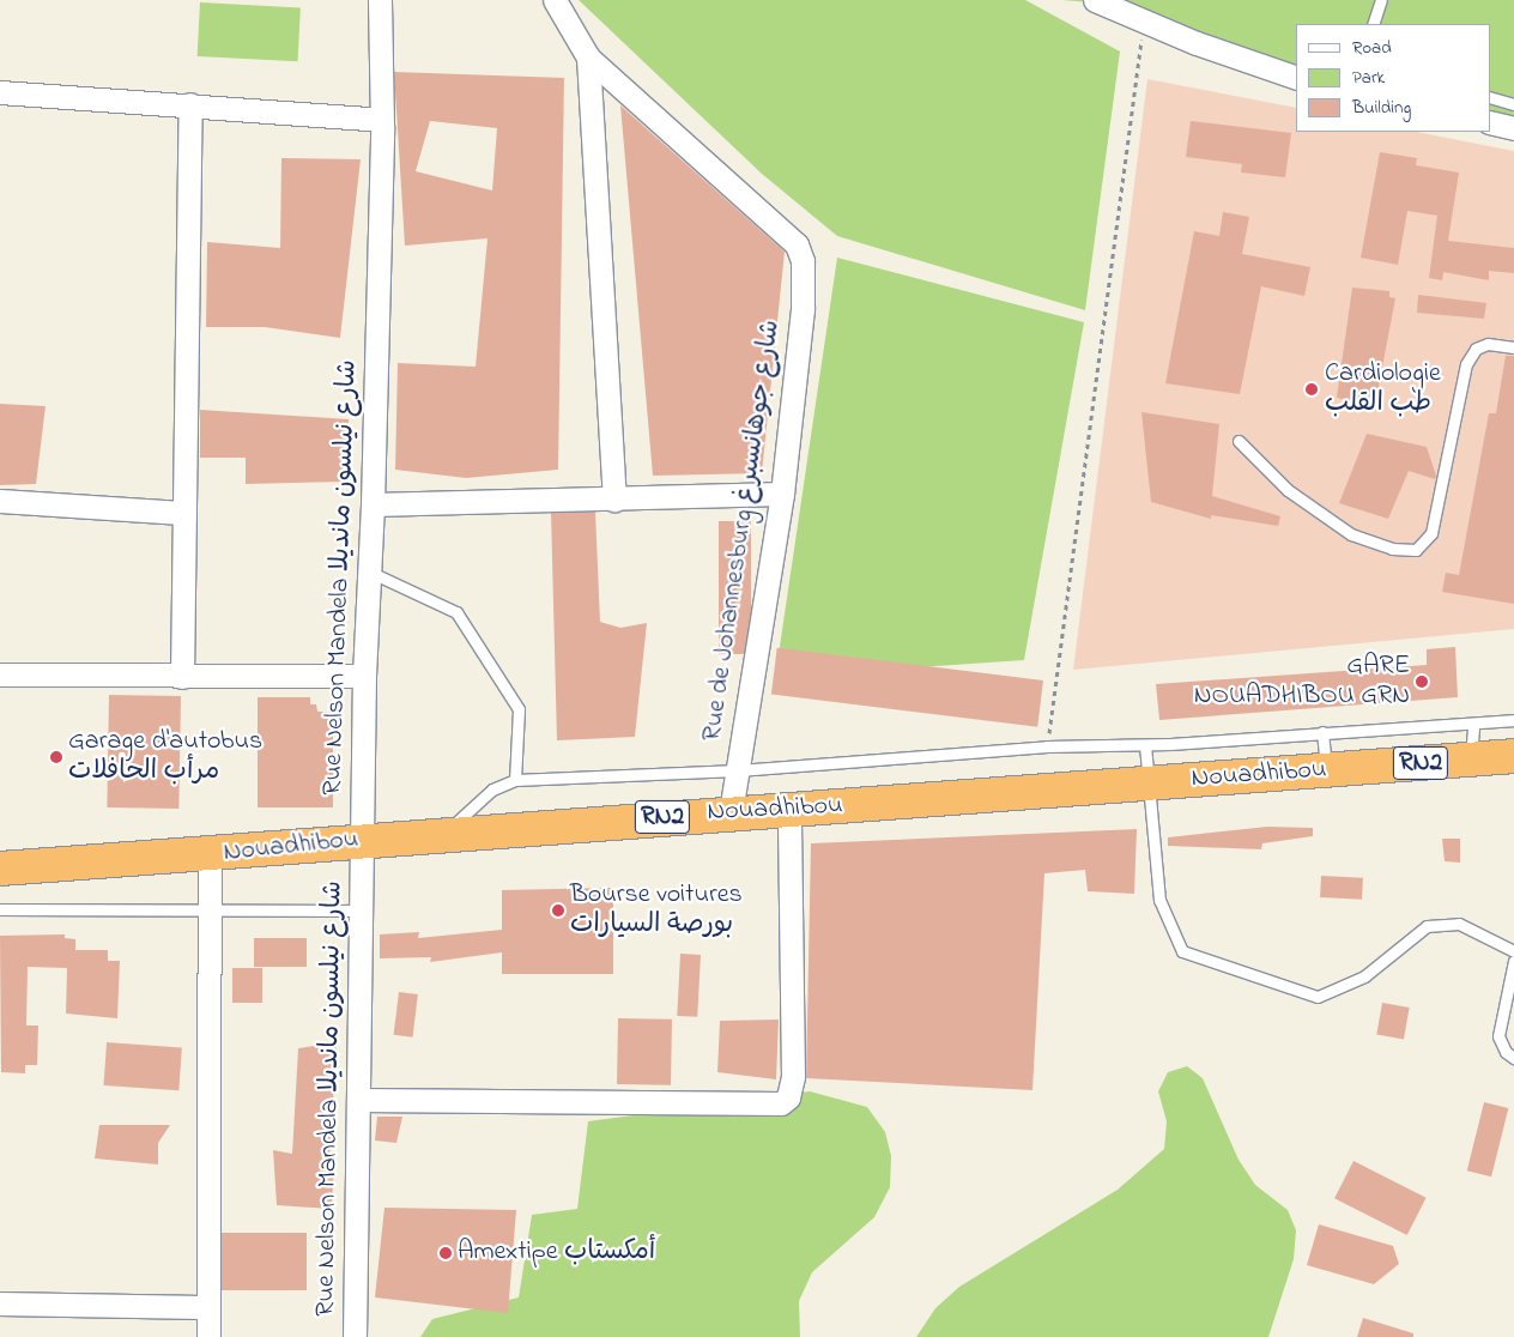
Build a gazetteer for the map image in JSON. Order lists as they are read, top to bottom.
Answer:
{
  "streets": {
    "highway": ["RN2", "Nouadhibou"],
    "street": ["Rue de Johannesburg شارع جوهانسبرغ", "Rue Nelson Mandela شارع نيلسون مانديلا"]
  },
  "crossings": [
    ["Rue de Johannesburg شارع جوهانسبرغ", "Nouadhibou"],
    ["Rue Nelson Mandela شارع نيلسون مانديلا", "Nouadhibou"]
  ],
  "places": [
    "Cardiologie طب القلب",
    "GARE NOUADHIBOU GRN",
    "Garage d'autobus مرأب الحافلات",
    "Bourse voitures بورصة السيارات",
    "Amextipe أمكستاب"
  ],
  "legend": ["Road", "Park", "Building"]
}
